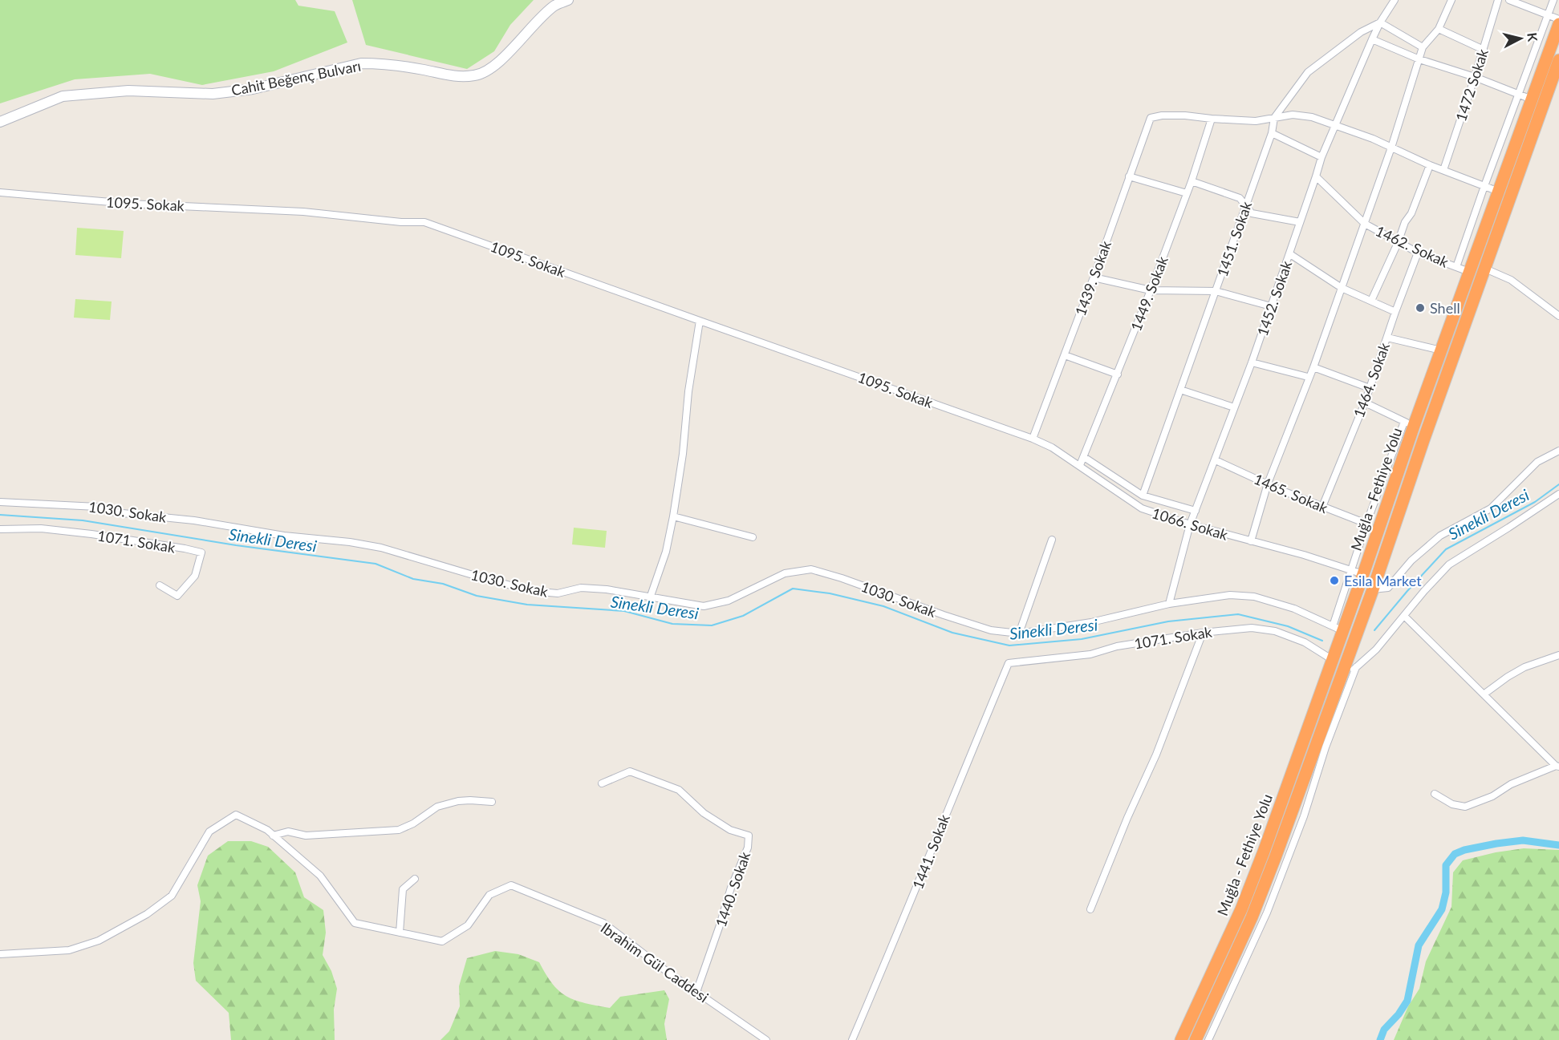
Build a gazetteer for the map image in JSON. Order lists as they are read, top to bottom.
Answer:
{
  "streets": {
    "highway": ["Muğla - Fethiye Yolu"],
    "main road": ["Cahit Beğenç Bulvarı"],
    "street": [
      "1472 Sokak",
      "1095. Sokak",
      "1451. Sokak",
      "1462. Sokak",
      "1439. Sokak",
      "1449. Sokak",
      "1452. Sokak",
      "1464. Sokak",
      "1465. Sokak",
      "1030. Sokak",
      "1066. Sokak",
      "1071. Sokak",
      "1441. Sokak",
      "1440. Sokak",
      "Ibrahim Gül Caddesi"
    ]
  },
  "crossings": [
    ["1095. Sokak", "1439. Sokak"],
    ["1095. Sokak", "1066. Sokak"],
    ["1462. Sokak", "1452. Sokak"],
    ["1462. Sokak", "1464. Sokak"],
    ["1462. Sokak", "Muğla - Fethiye Yolu"],
    ["1439. Sokak", "1449. Sokak"],
    ["1439. Sokak", "1066. Sokak"],
    ["1449. Sokak", "1066. Sokak"],
    ["1452. Sokak", "1465. Sokak"],
    ["1452. Sokak", "1030. Sokak"],
    ["1452. Sokak", "1066. Sokak"],
    ["1464. Sokak", "1465. Sokak"],
    ["Muğla - Fethiye Yolu", "1030. Sokak"],
    ["Muğla - Fethiye Yolu", "1066. Sokak"],
    ["Muğla - Fethiye Yolu", "1071. Sokak"],
    ["1071. Sokak", "1441. Sokak"],
    ["1440. Sokak", "Ibrahim Gül Caddesi"]
  ],
  "water": ["Sinekli Deresi"],
  "places": ["Shell", "Esila Market"],
  "north": "right"
}
